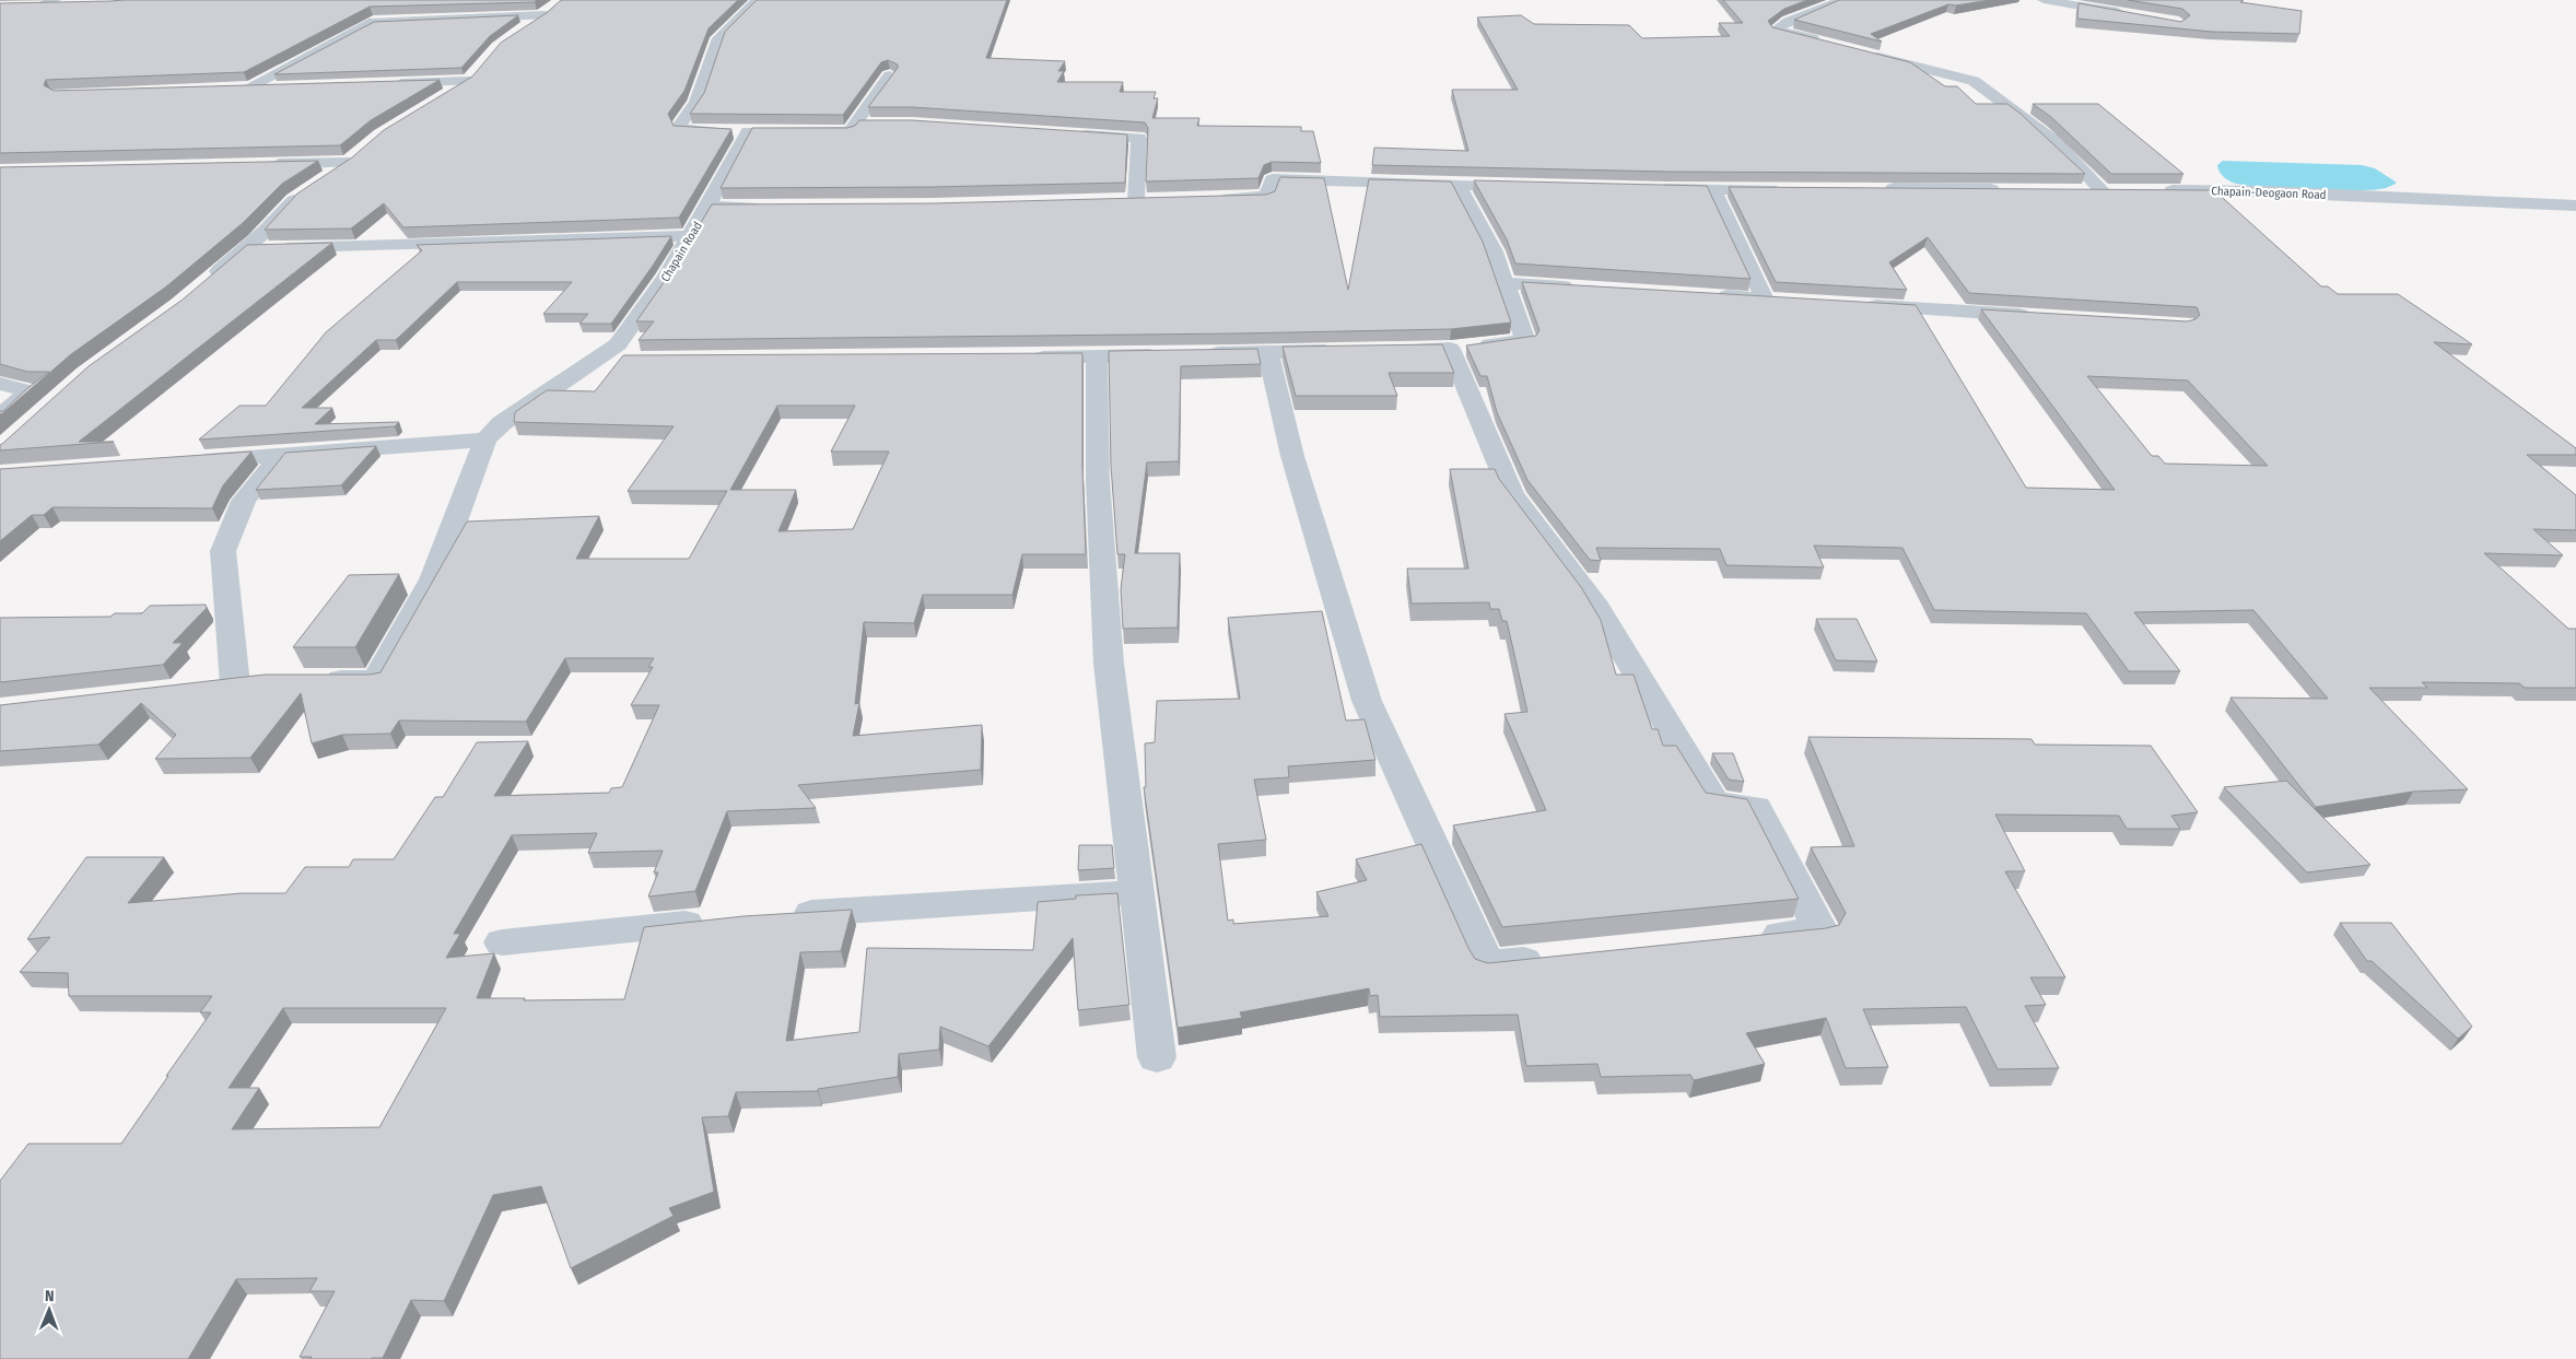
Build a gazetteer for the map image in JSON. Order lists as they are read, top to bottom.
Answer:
{
  "streets": {
    "street": ["Chapain-Deogaon Road", "Chapain Road"]
  },
  "north": "top"
}
